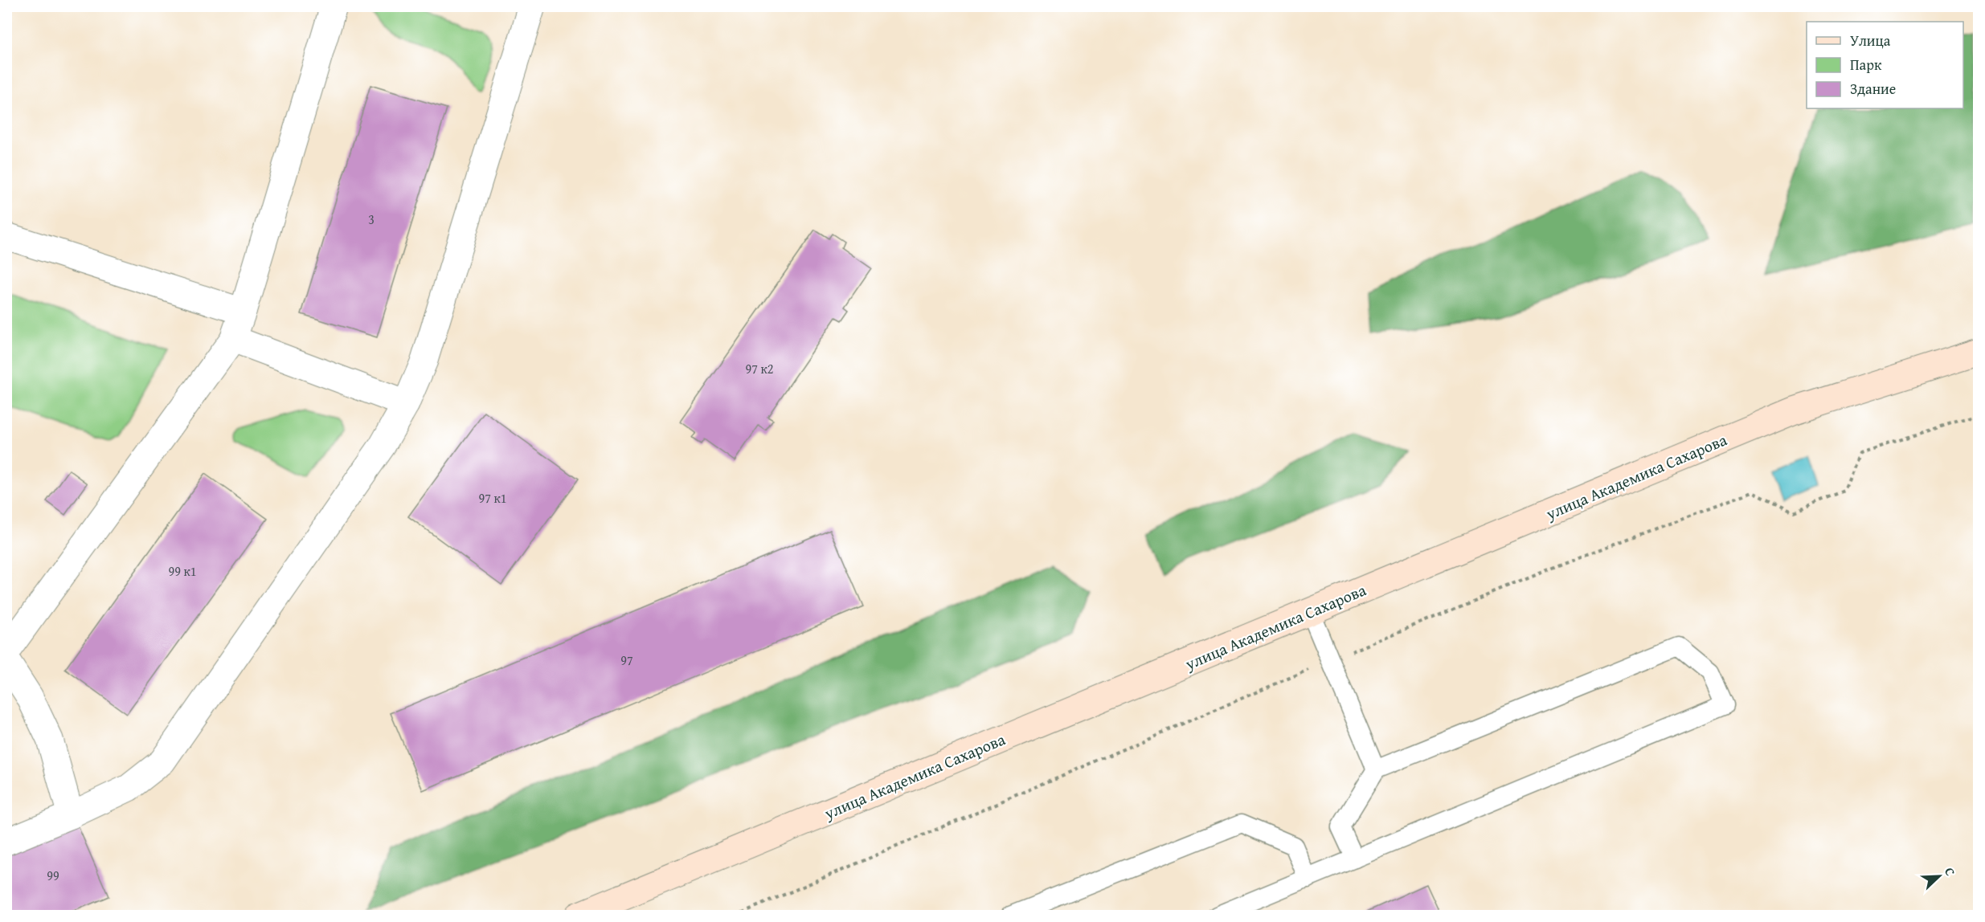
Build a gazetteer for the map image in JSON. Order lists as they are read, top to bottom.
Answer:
{
  "streets": {
    "main road": ["улица Академика Сахарова"]
  },
  "house_numbers": [
    "3",
    "97 к2",
    "97 к1",
    "99 к1",
    "97",
    "99"
  ],
  "legend": ["Улица", "Парк", "Здание"],
  "north": "top right"
}
